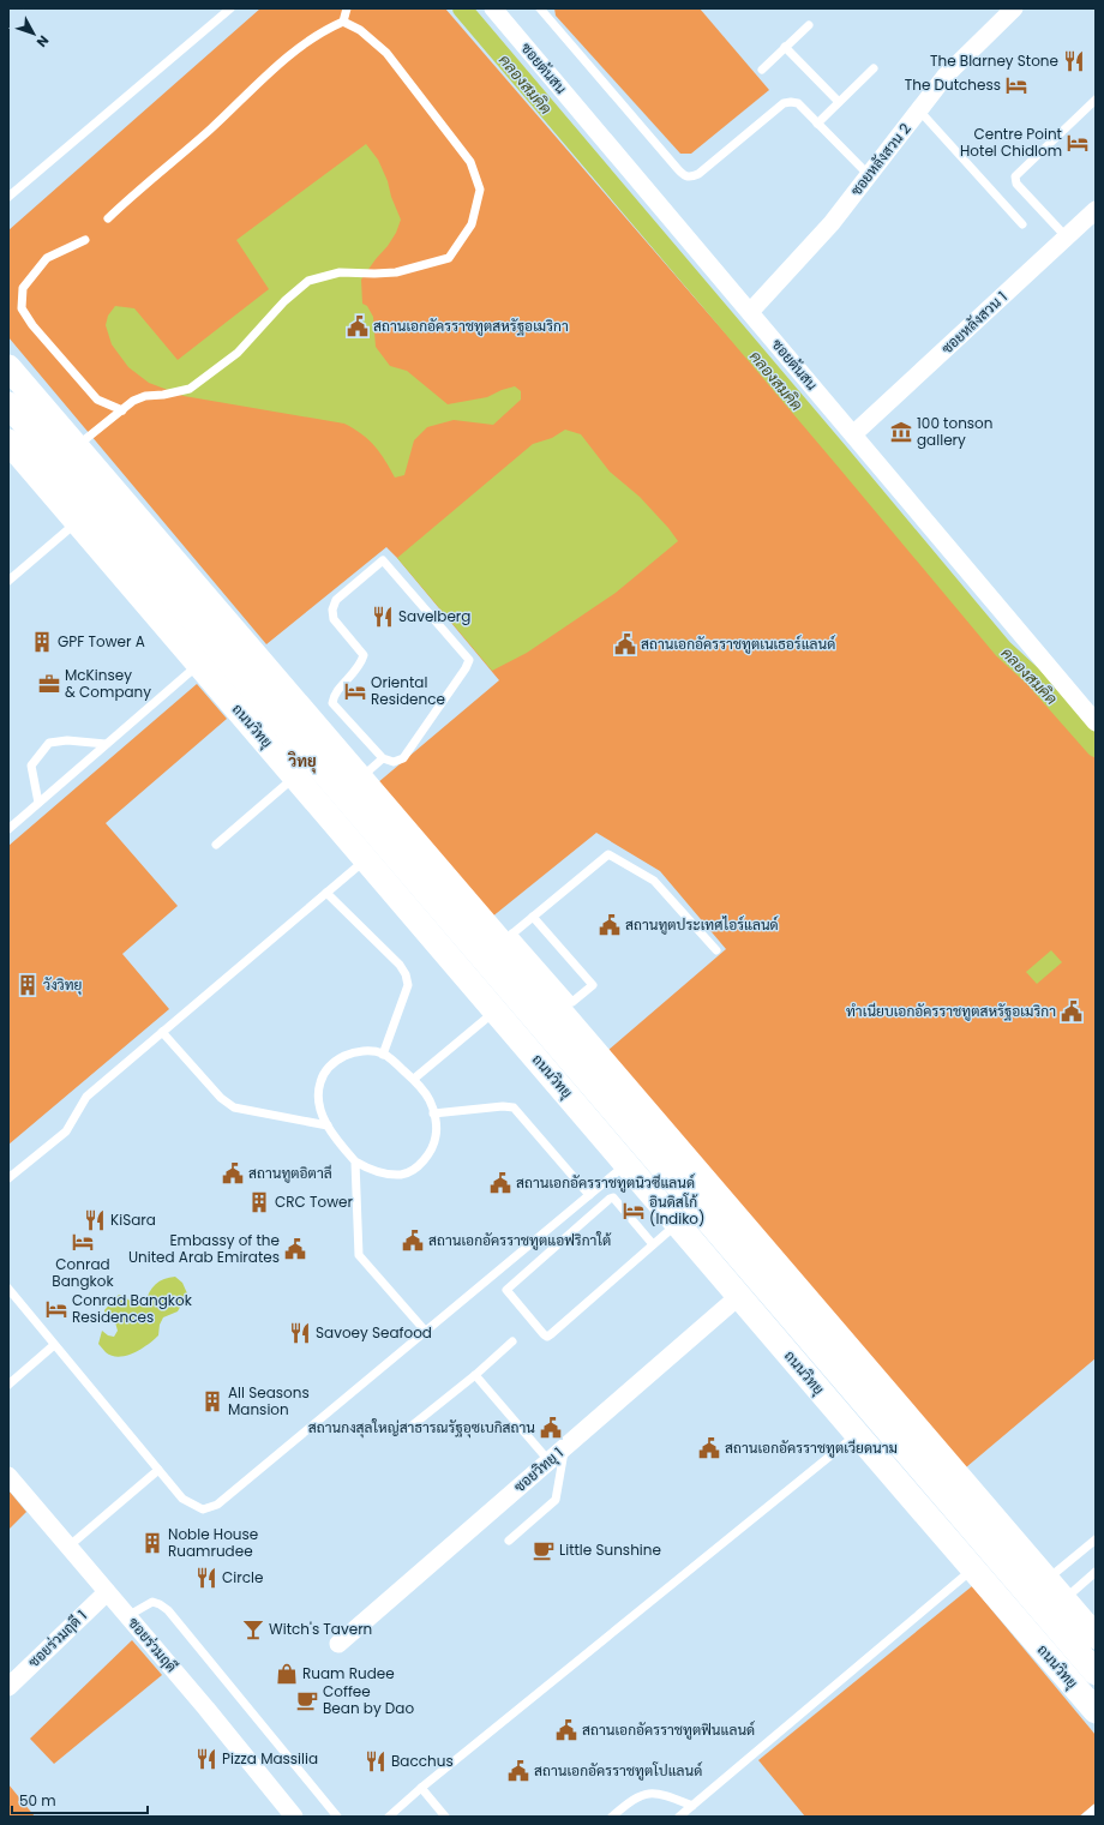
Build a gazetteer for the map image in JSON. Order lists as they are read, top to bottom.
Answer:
{
  "streets": {
    "main road": ["ถนนวิทยุ"],
    "street": [
      "ซอยต้นสน",
      "ซอยหลังสวน 2",
      "ซอยหลังสวน 1",
      "ซอยวิทยุ 1",
      "ซอยร่วมฤดี 1",
      "ซอยร่วมฤดี"
    ]
  },
  "crossings": [
    ["ซอยต้นสน", "ซอยหลังสวน 2"],
    ["ซอยต้นสน", "ซอยหลังสวน 1"],
    ["ถนนวิทยุ", "ซอยวิทยุ 1"],
    ["ซอยร่วมฤดี 1", "ซอยร่วมฤดี"]
  ],
  "districts": ["วิทยุ"],
  "water": ["คลองสมคิด"],
  "places": {
    "restaurant": [
      "The Blarney Stone",
      "Savelberg",
      "KiSara",
      "Savoey Seafood",
      "Circle",
      "Pizza Massilia",
      "Bacchus"
    ],
    "hotel": [
      "The Dutchess",
      "Centre Point Hotel Chidlom",
      "Oriental Residence",
      "อินดิสโก้ (Indiko)",
      "Conrad Bangkok",
      "Conrad Bangkok Residences"
    ],
    "public building": [
      "สถานเอกอัครราชทูตสหรัฐอเมริกา",
      "สถานเอกอัครราชทูตเนเธอร์แลนด์",
      "สถานทูตประเทศไอร์แลนด์",
      "ทำเนียบเอกอัครราชทูตสหรัฐอเมริกา",
      "สถานทูตอิตาลี",
      "สถานเอกอัครราชทูตนิวซีแลนด์",
      "สถานเอกอัครราชทูตแอฟริกาใต้",
      "Embassy of the United Arab Emirates",
      "สถานกงสุลใหญ่สาธารณรัฐอุซเบกิสถาน",
      "สถานเอกอัครราชทูตเวียดนาม",
      "สถานเอกอัครราชทูตฟินแลนด์",
      "สถานเอกอัครราชทูตโปแลนด์"
    ],
    "museum": ["100 tonson gallery"],
    "building": [
      "GPF Tower A",
      "วังวิทยุ",
      "CRC Tower",
      "All Seasons Mansion",
      "Noble House Ruamrudee"
    ],
    "office": ["McKinsey & Company"],
    "cafe": ["Little Sunshine", "Coffee Bean by Dao"],
    "bar": ["Witch's Tavern"],
    "shop": ["Ruam Rudee"]
  },
  "scale_bar": "50 m",
  "north": "bottom right"
}
